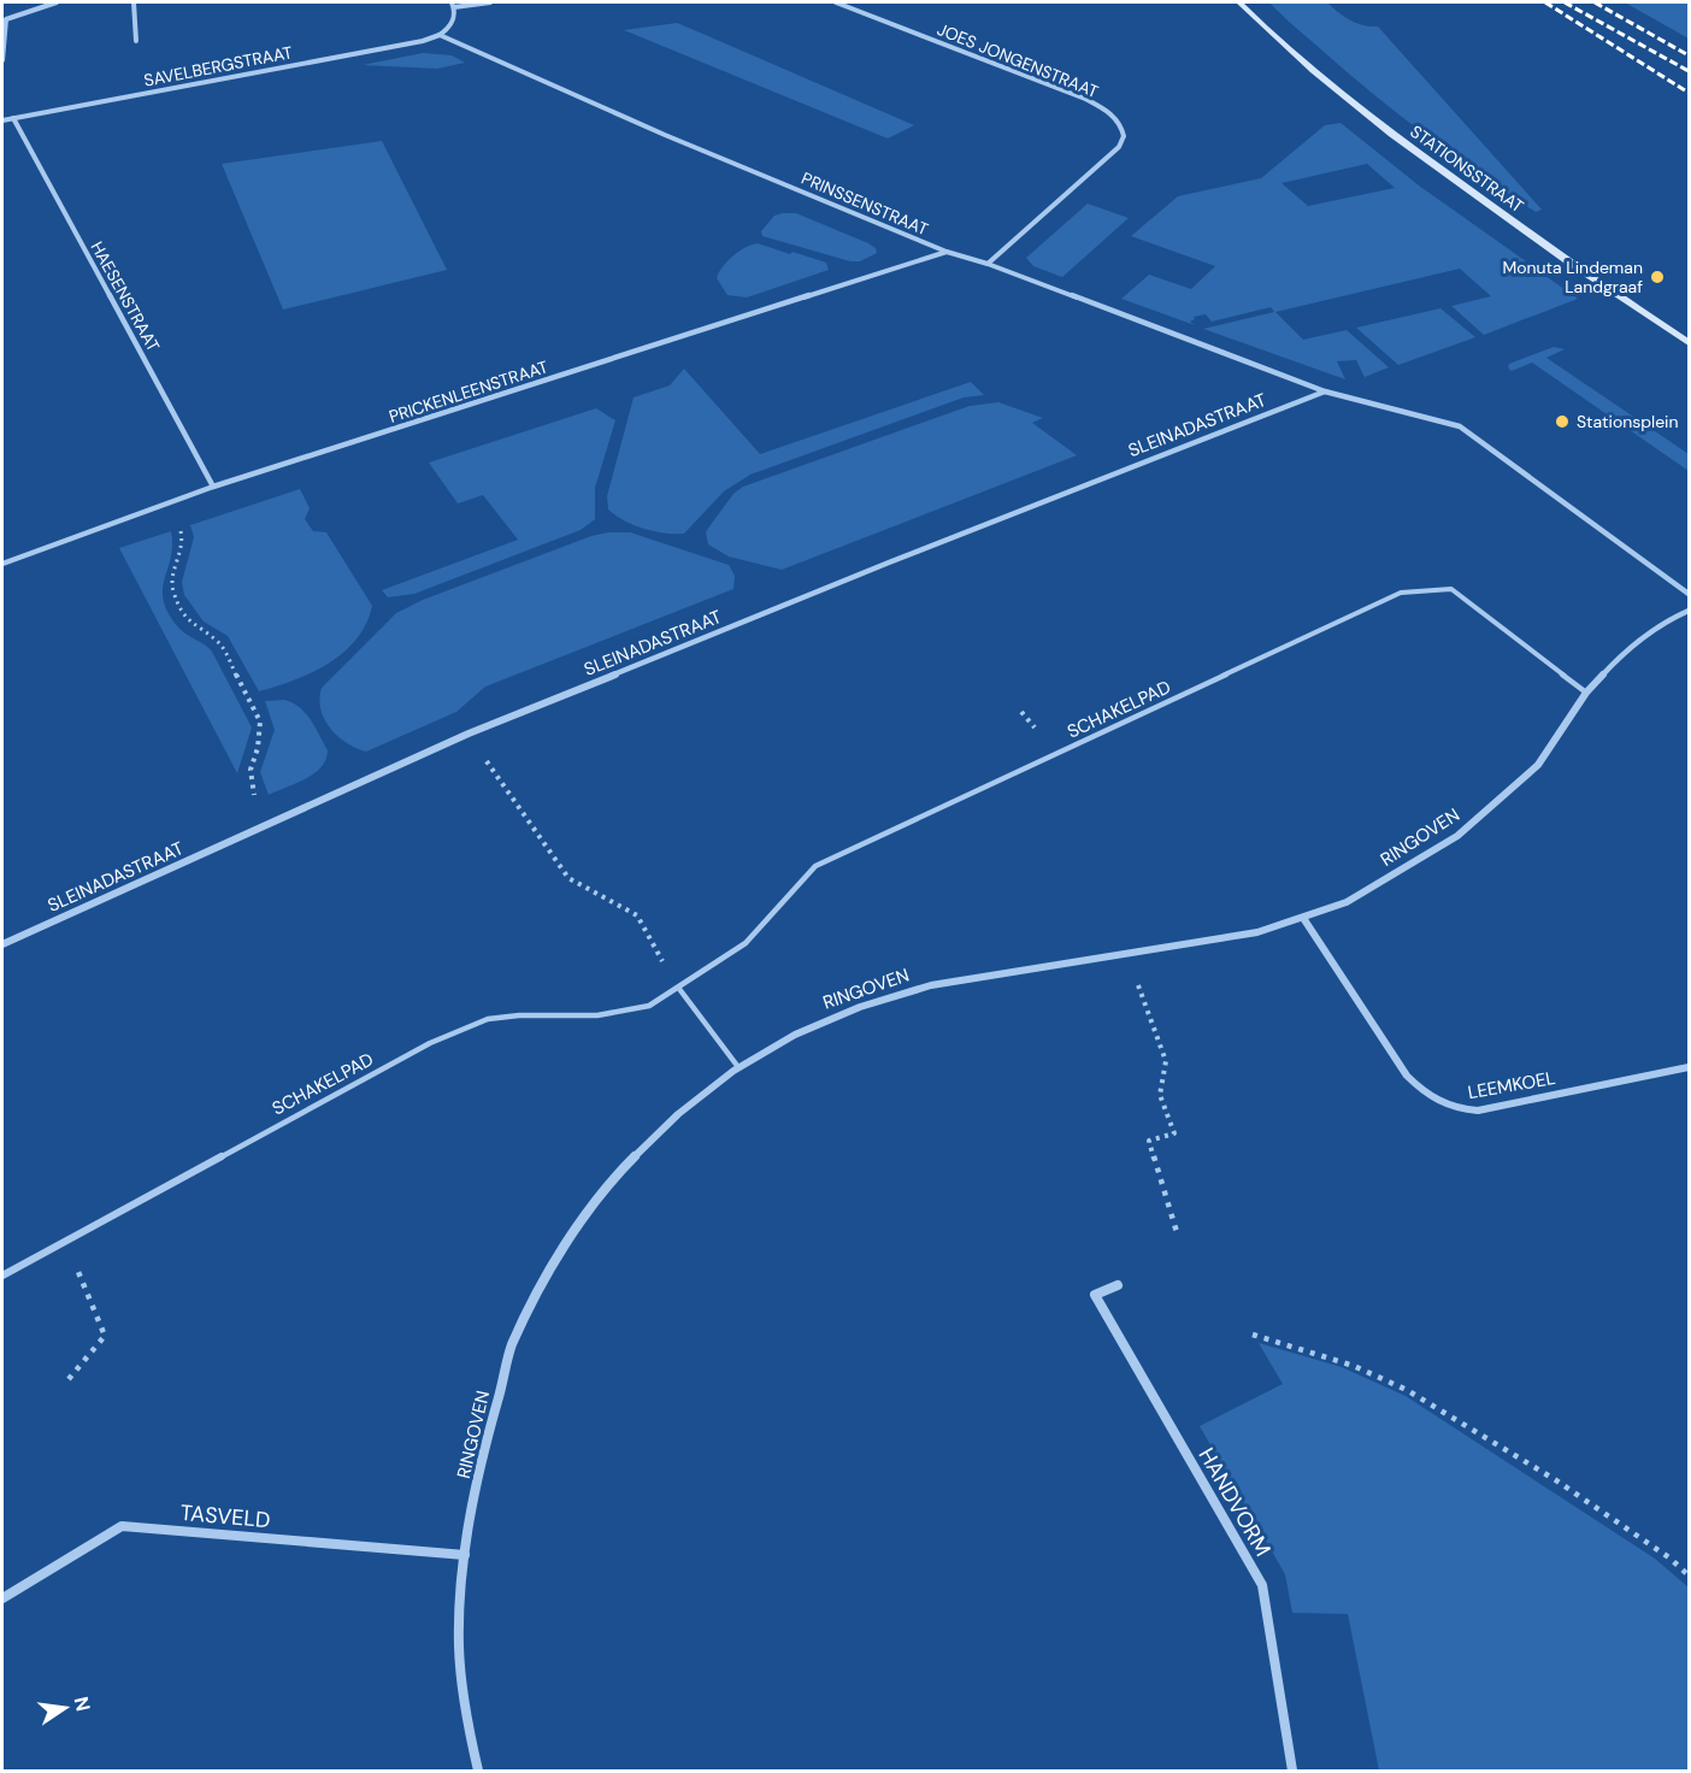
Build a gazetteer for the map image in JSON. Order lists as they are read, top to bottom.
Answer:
{
  "streets": {
    "street": [
      "JOES JONGENSTRAAT",
      "SAVELBERGSTRAAT",
      "STATIONSSTRAAT",
      "PRINSSENSTRAAT",
      "HAESENSTRAAT",
      "PRICKENLEENSTRAAT",
      "SLEINADASTRAAT",
      "RINGOVEN",
      "LEEMKOEL",
      "HANDVORM",
      "TASVELD"
    ],
    "lane": ["SCHAKELPAD"]
  },
  "crossings": [
    ["JOES JONGENSTRAAT", "PRINSSENSTRAAT"],
    ["SAVELBERGSTRAAT", "PRINSSENSTRAAT"],
    ["SAVELBERGSTRAAT", "HAESENSTRAAT"],
    ["PRINSSENSTRAAT", "PRICKENLEENSTRAAT"],
    ["PRINSSENSTRAAT", "SLEINADASTRAAT"],
    ["HAESENSTRAAT", "PRICKENLEENSTRAAT"],
    ["SCHAKELPAD", "RINGOVEN"],
    ["RINGOVEN", "LEEMKOEL"],
    ["RINGOVEN", "TASVELD"]
  ],
  "places": ["Monuta Lindeman Landgraaf", "Stationsplein"],
  "north": "right"
}
